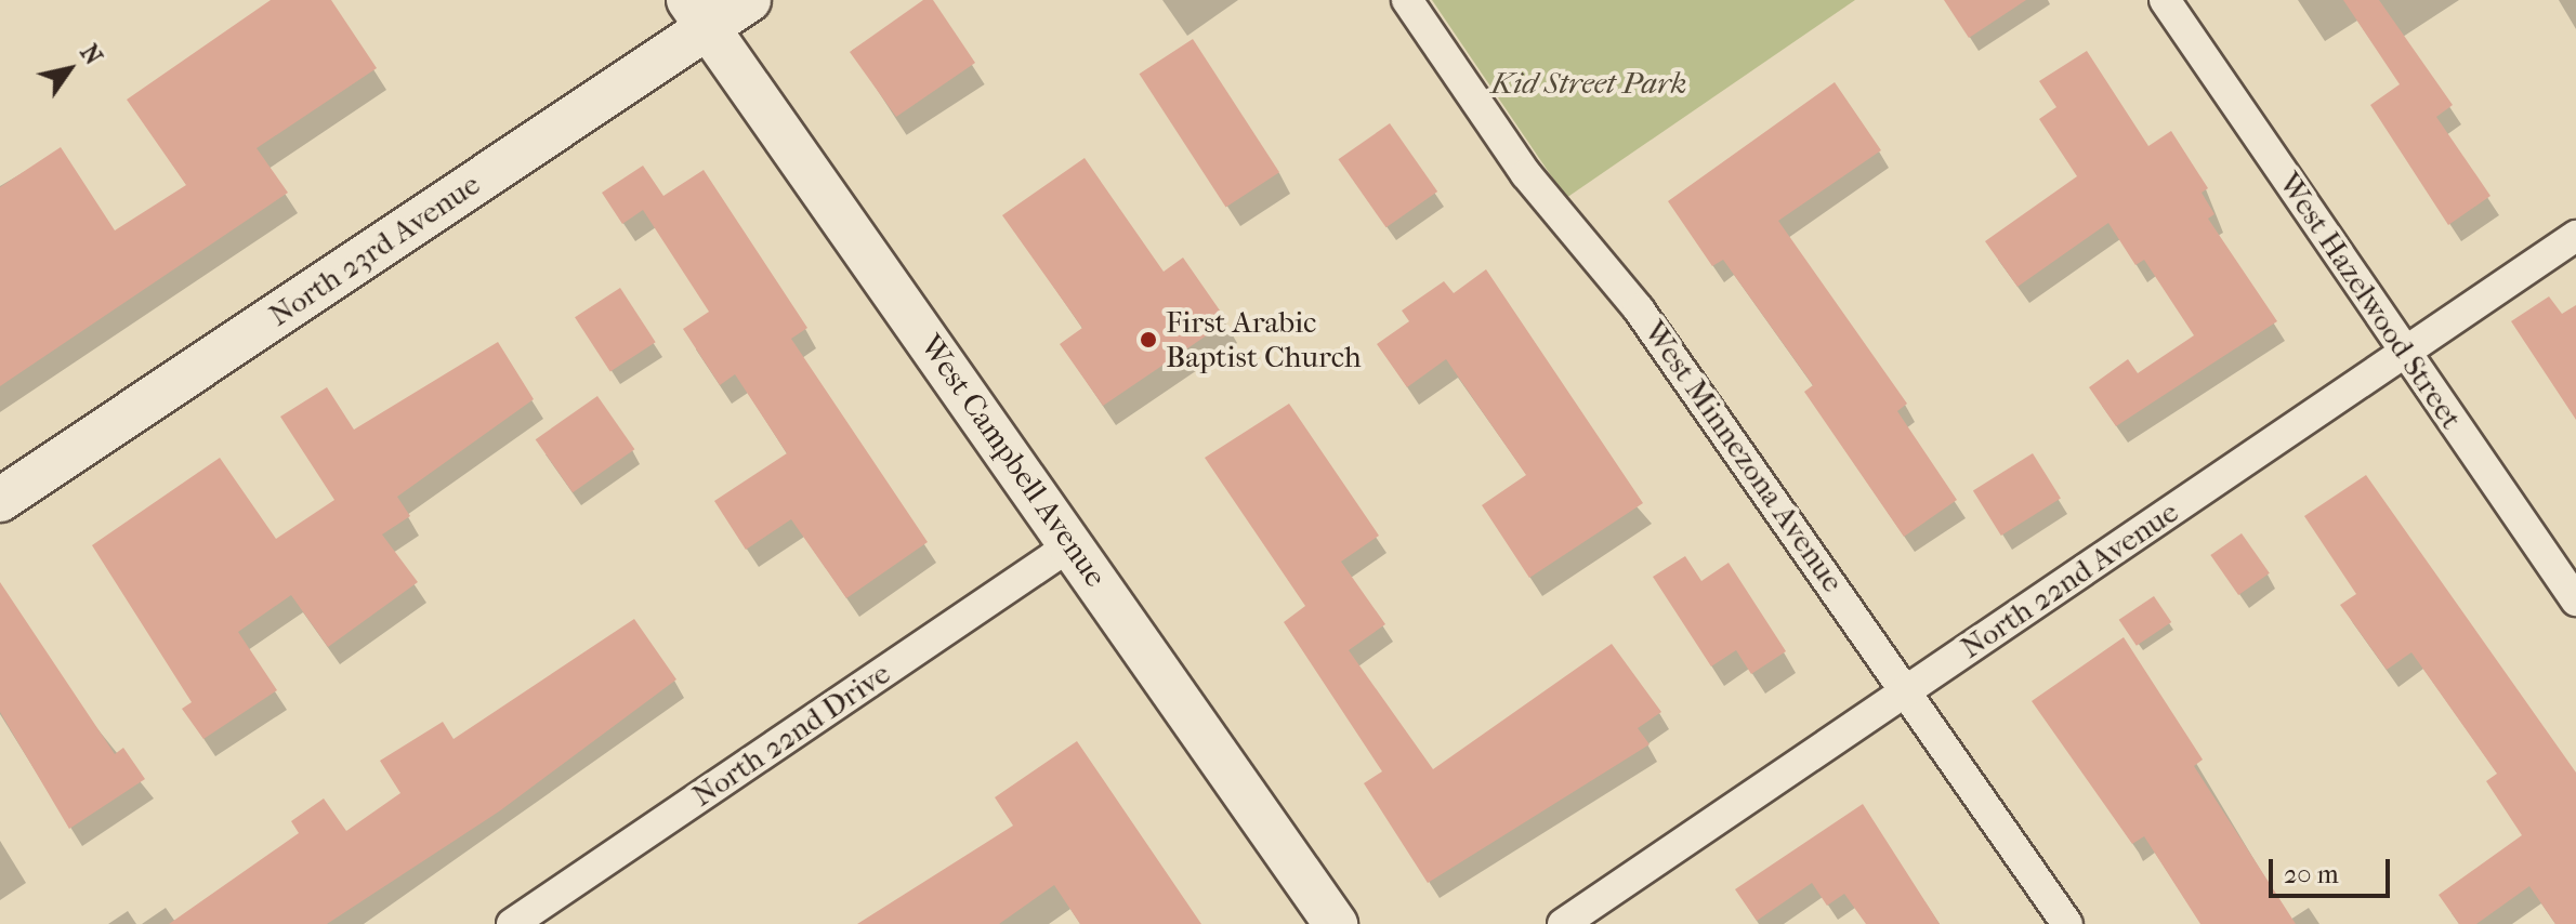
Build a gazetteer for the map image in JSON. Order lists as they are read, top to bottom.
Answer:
{
  "streets": {
    "street": [
      "North 23rd Avenue",
      "West Hazelwood Street",
      "West Minnezona Avenue",
      "West Campbell Avenue",
      "North 22nd Avenue",
      "North 22nd Drive"
    ]
  },
  "crossings": [
    ["North 23rd Avenue", "West Campbell Avenue"],
    ["West Hazelwood Street", "North 22nd Avenue"],
    ["West Minnezona Avenue", "North 22nd Avenue"],
    ["West Campbell Avenue", "North 22nd Drive"]
  ],
  "parks": ["Kid Street Park"],
  "places": ["First Arabic Baptist Church"],
  "scale_bar": "20 m",
  "north": "top right"
}
